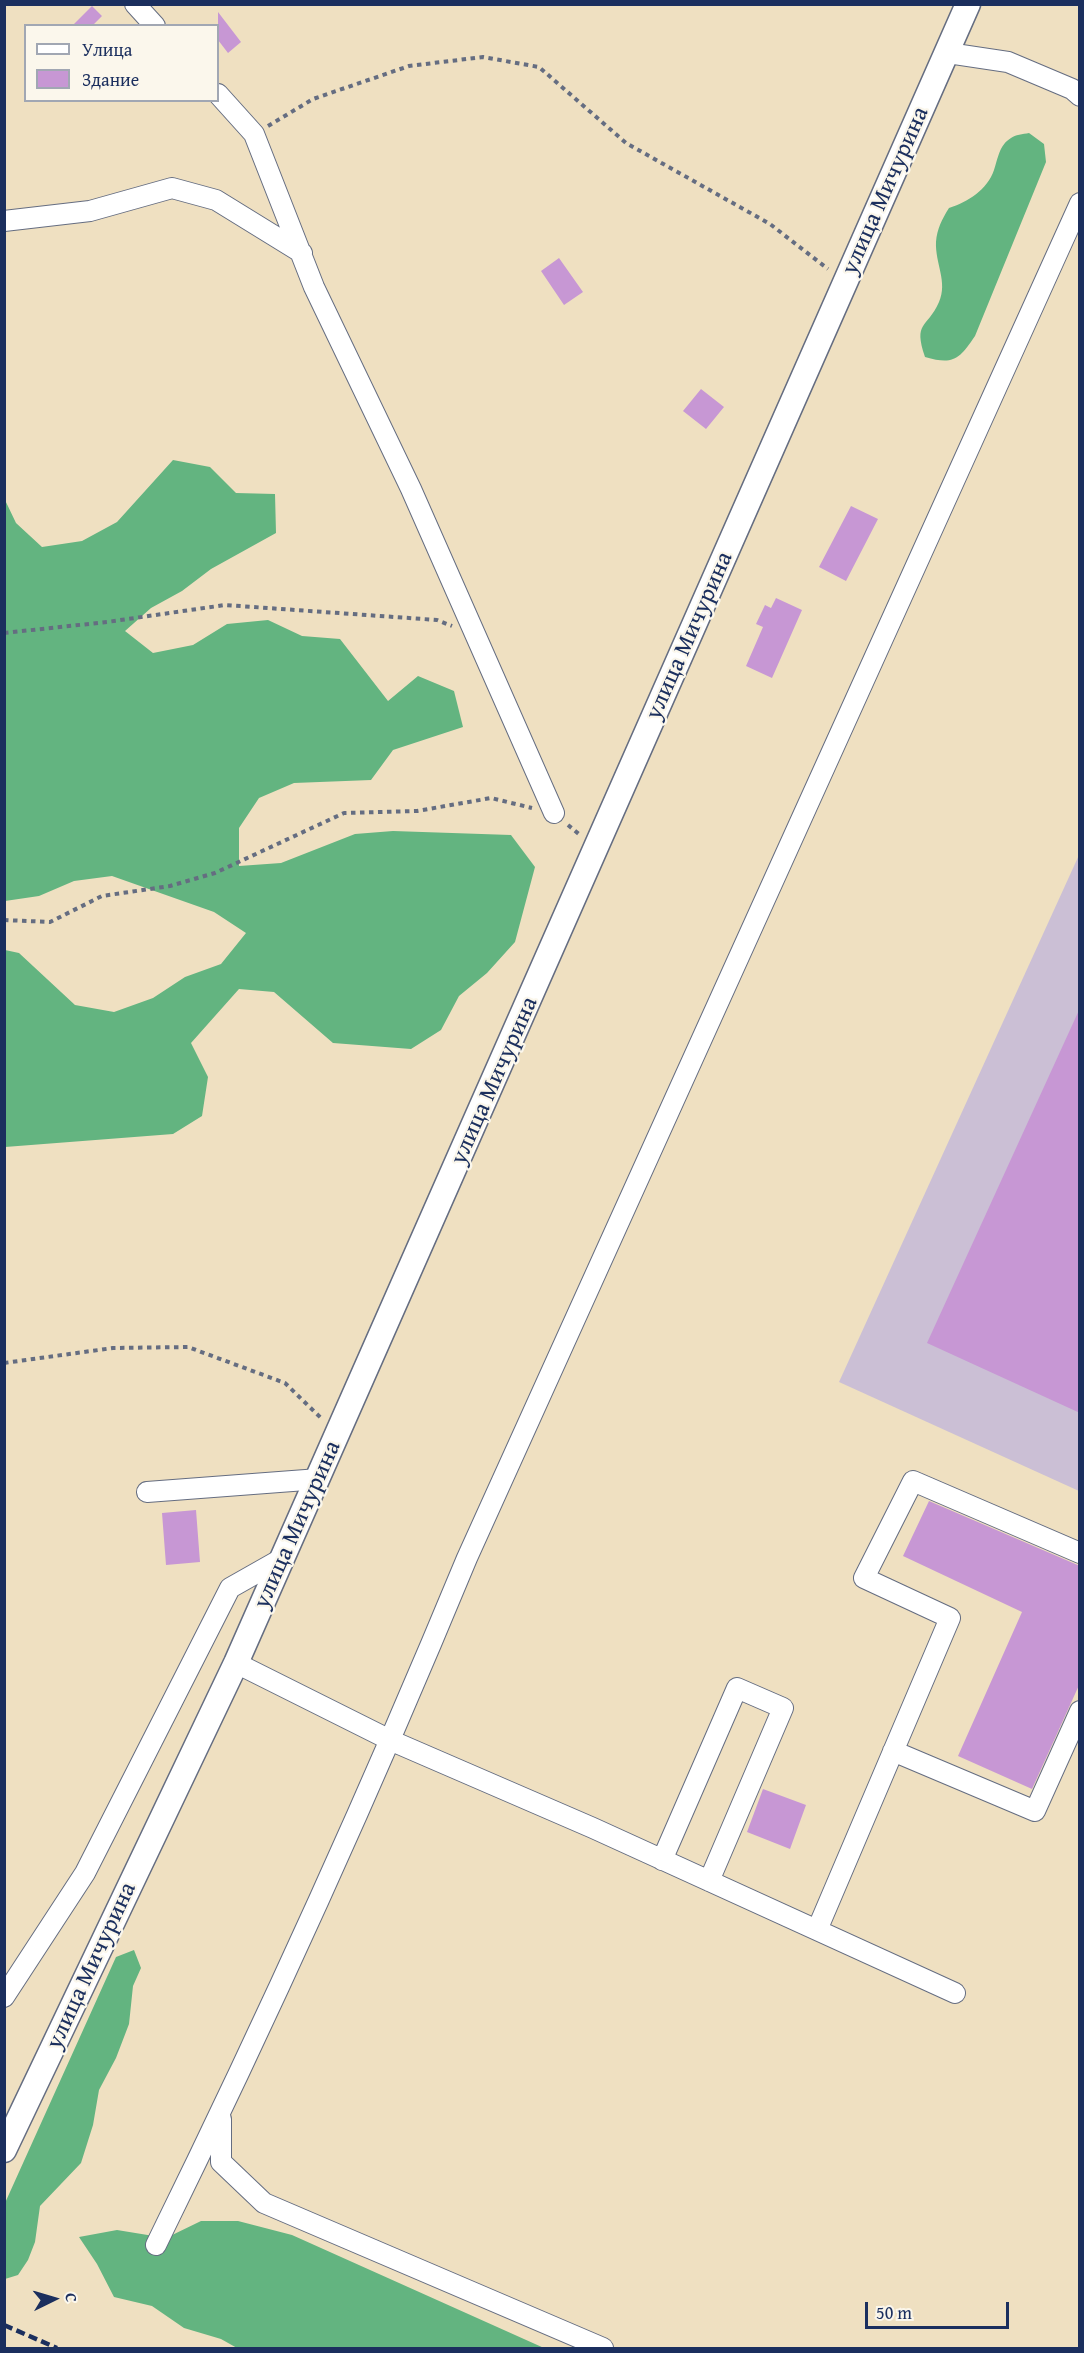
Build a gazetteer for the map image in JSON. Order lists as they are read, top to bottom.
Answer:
{
  "streets": {
    "main road": ["улица Мичурина"]
  },
  "legend": ["Улица", "Здание"],
  "scale_bar": "50 m",
  "north": "right"
}
